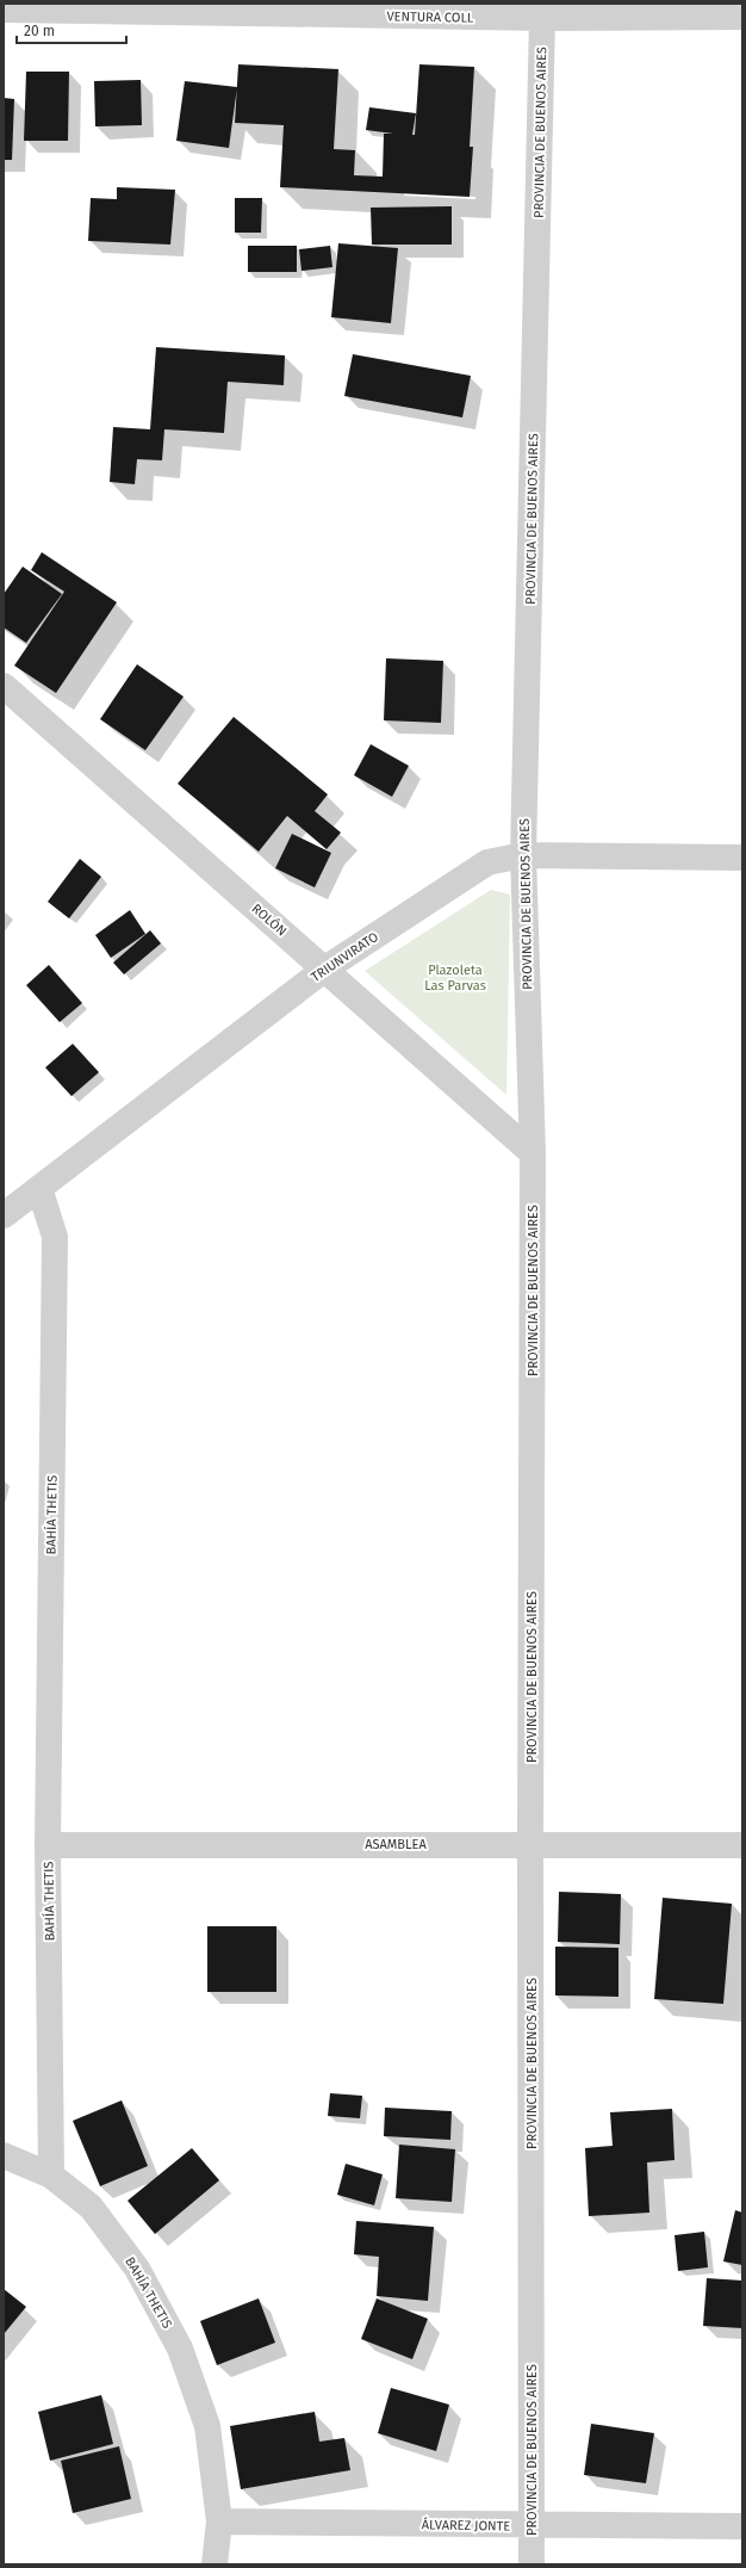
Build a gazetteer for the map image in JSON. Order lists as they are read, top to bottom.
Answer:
{
  "streets": {
    "street": [
      "VENTURA COLL",
      "PROVINCIA DE BUENOS AIRES",
      "ROLÓN",
      "TRIUNVIRATO",
      "BAHÍA THETIS",
      "ASAMBLEA",
      "ÁLVAREZ JONTE"
    ]
  },
  "crossings": [
    ["VENTURA COLL", "PROVINCIA DE BUENOS AIRES"],
    ["PROVINCIA DE BUENOS AIRES", "ROLÓN"],
    ["PROVINCIA DE BUENOS AIRES", "TRIUNVIRATO"],
    ["PROVINCIA DE BUENOS AIRES", "ASAMBLEA"],
    ["PROVINCIA DE BUENOS AIRES", "ÁLVAREZ JONTE"],
    ["ROLÓN", "TRIUNVIRATO"],
    ["TRIUNVIRATO", "BAHÍA THETIS"],
    ["BAHÍA THETIS", "ASAMBLEA"],
    ["BAHÍA THETIS", "ÁLVAREZ JONTE"]
  ],
  "parks": ["Plazoleta Las Parvas"],
  "scale_bar": "20 m"
}
